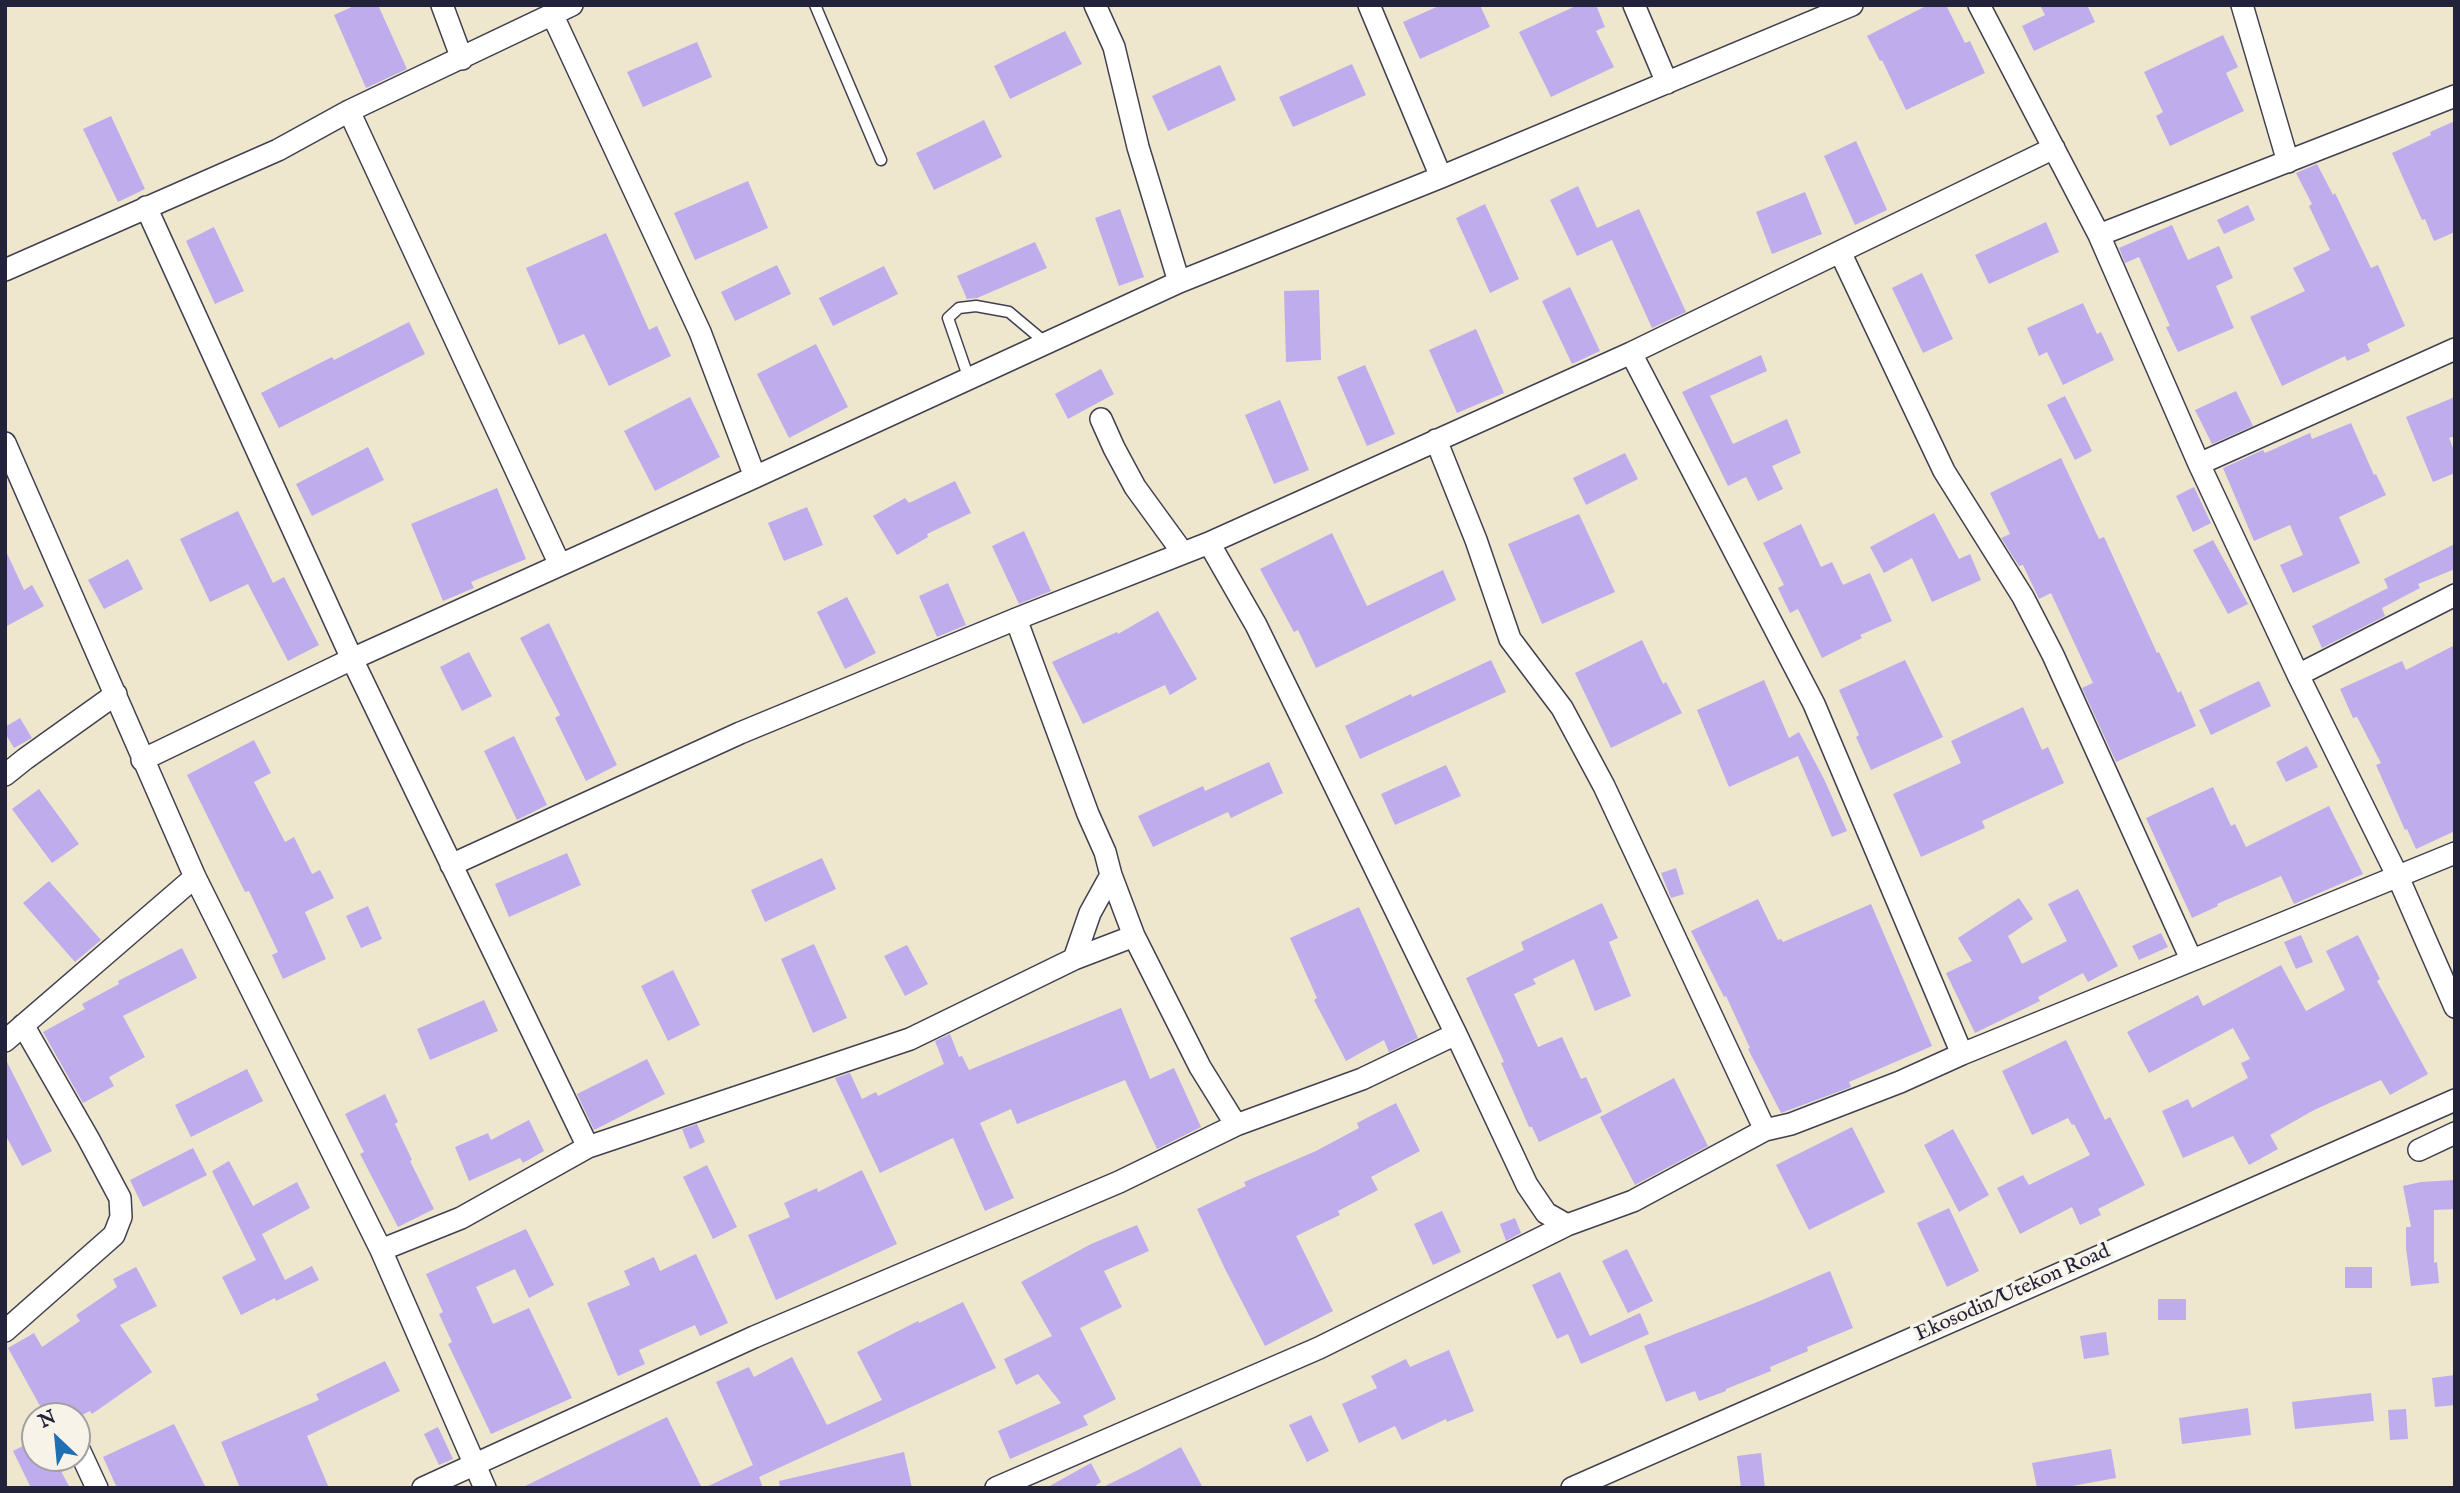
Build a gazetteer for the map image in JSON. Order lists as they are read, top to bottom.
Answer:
{
  "streets": {
    "street": ["Ekosodin/Utekon Road"]
  },
  "north": "top left"
}
